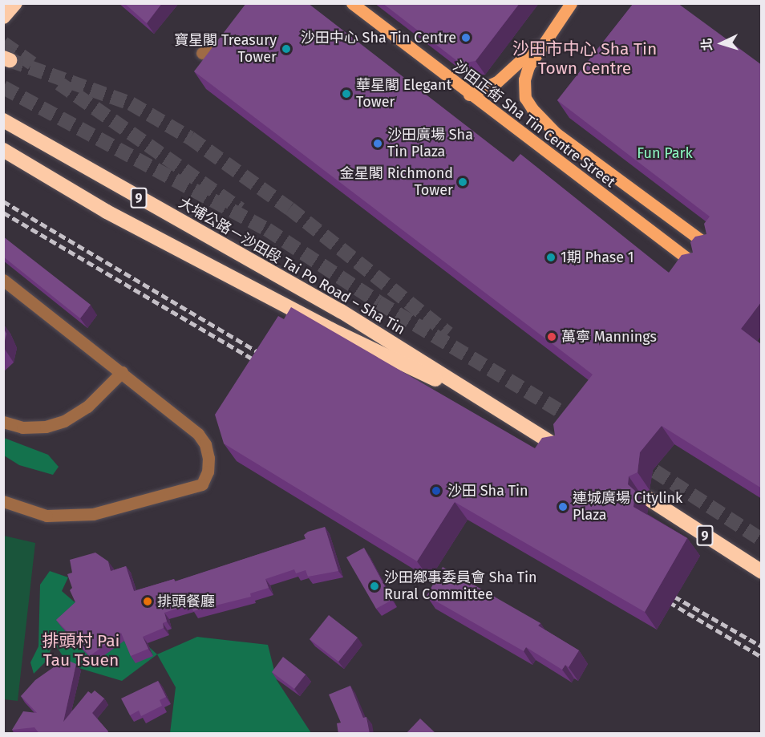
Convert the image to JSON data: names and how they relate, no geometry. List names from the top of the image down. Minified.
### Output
{"streets":{"highway":["9","大埔公路－沙田段 Tai Po Road – Sha Tin"],"main road":["沙田正街 Sha Tin Centre Street"]},"districts":["沙田市中心 Sha Tin Town Centre","排頭村 Pai Tau Tsuen"],"parks":["Fun Park"],"places":["沙田中心 Sha Tin Centre","寶星閣 Treasury Tower","華星閣 Elegant Tower","沙田廣場 Sha Tin Plaza","金星閣 Richmond Tower","1期 Phase 1","萬寧 Mannings","沙田 Sha Tin","連城廣場 Citylink Plaza","沙田鄉事委員會 Sha Tin Rural Committee","排頭餐廳"],"north":"left"}
